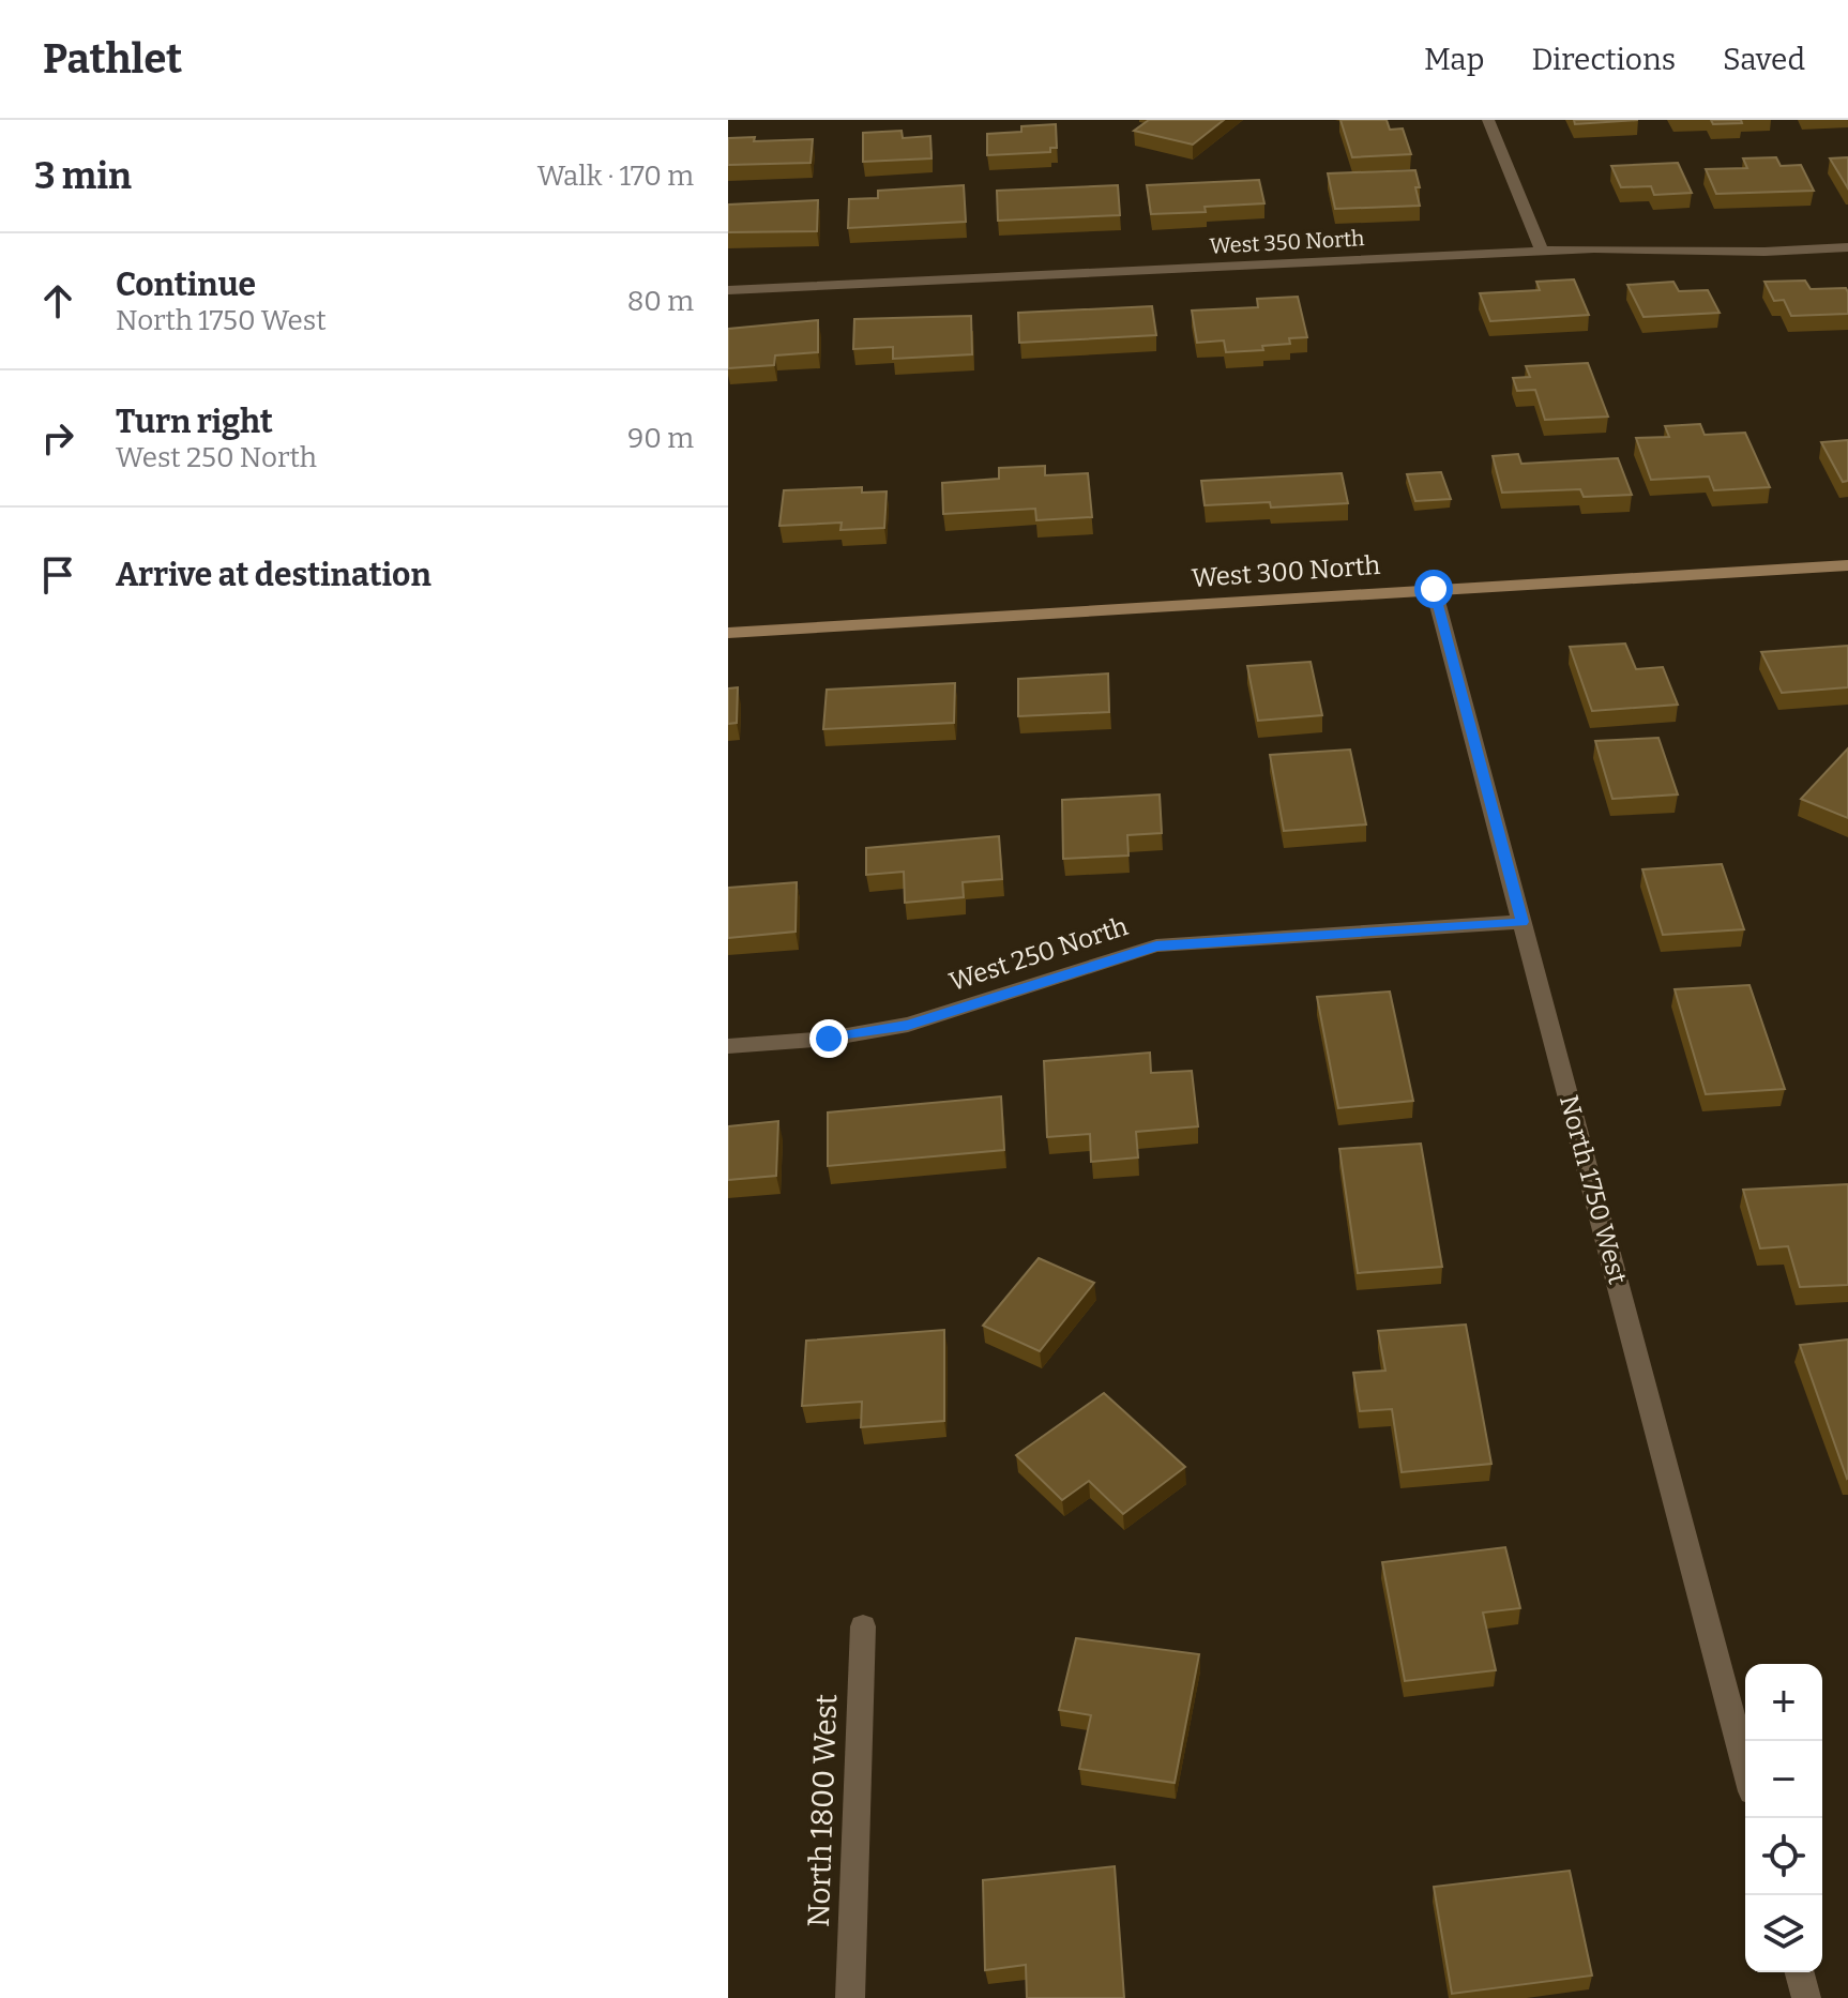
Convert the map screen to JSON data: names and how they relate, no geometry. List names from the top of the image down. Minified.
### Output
{"streets":{"main road":["West 300 North"],"street":["West 350 North","West 250 North","North 1750 West","North 1800 West"]},"crossings":[["West 300 North","North 1750 West"],["West 250 North","North 1750 West"]],"page":{"header":"Pathlet","nav":["Map","Directions","Saved"],"heading":["3 min","Walk · 170 m"],"list":[["Continue","North 1750 West","80 m"],["Turn right","West 250 North","90 m"],"Arrive at destination"],"map_buttons":["+","−"]}}
